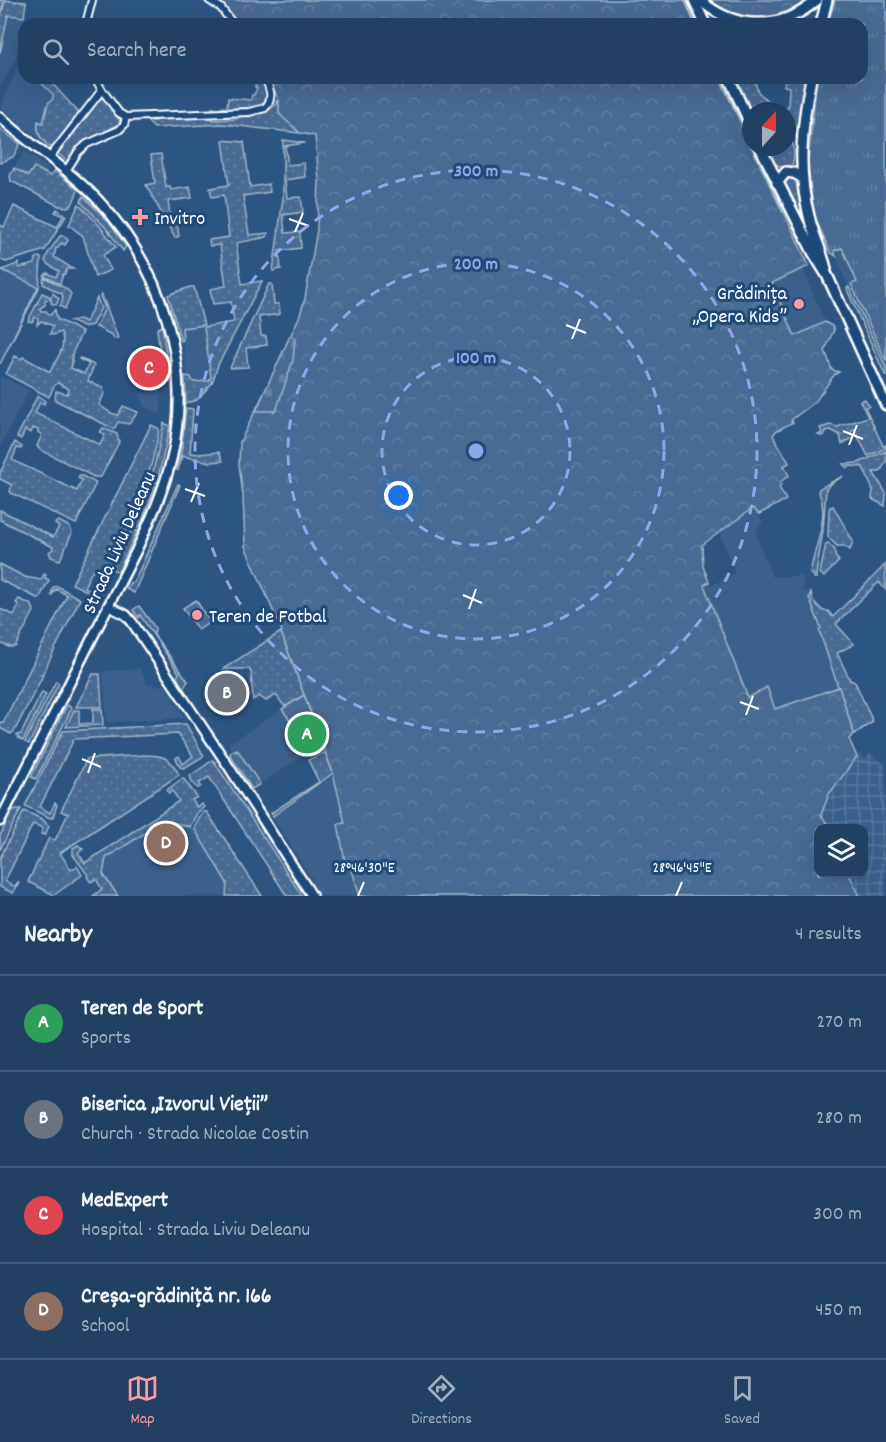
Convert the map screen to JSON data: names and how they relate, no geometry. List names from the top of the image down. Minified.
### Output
{"streets":{"main road":["Strada Liviu Deleanu"]},"places":{"health":["Invitro"],"other":["Grădinița „Opera Kids”","Teren de Fotbal"]},"north":"top","page":{"search":"Search here","pins":["C","B","A","D"],"heading":["Nearby","4 results"],"list":[{"mark":"A","name":"Teren de Sport","note":"Sports","value":"270 m"},{"mark":"B","name":"Biserica „Izvorul Vieții”","note":"Church · Strada Nicolae Costin","value":"280 m"},{"mark":"C","name":"MedExpert","note":"Hospital · Strada Liviu Deleanu","value":"300 m"},{"mark":"D","name":"Creșa-grădiniță nr. 166","note":"School","value":"450 m"}],"nav":["Map","Directions","Saved"]},"coordinates":["28°46'30\"E","28°46'45\"E"],"rings":["300 m","200 m","100 m"]}
